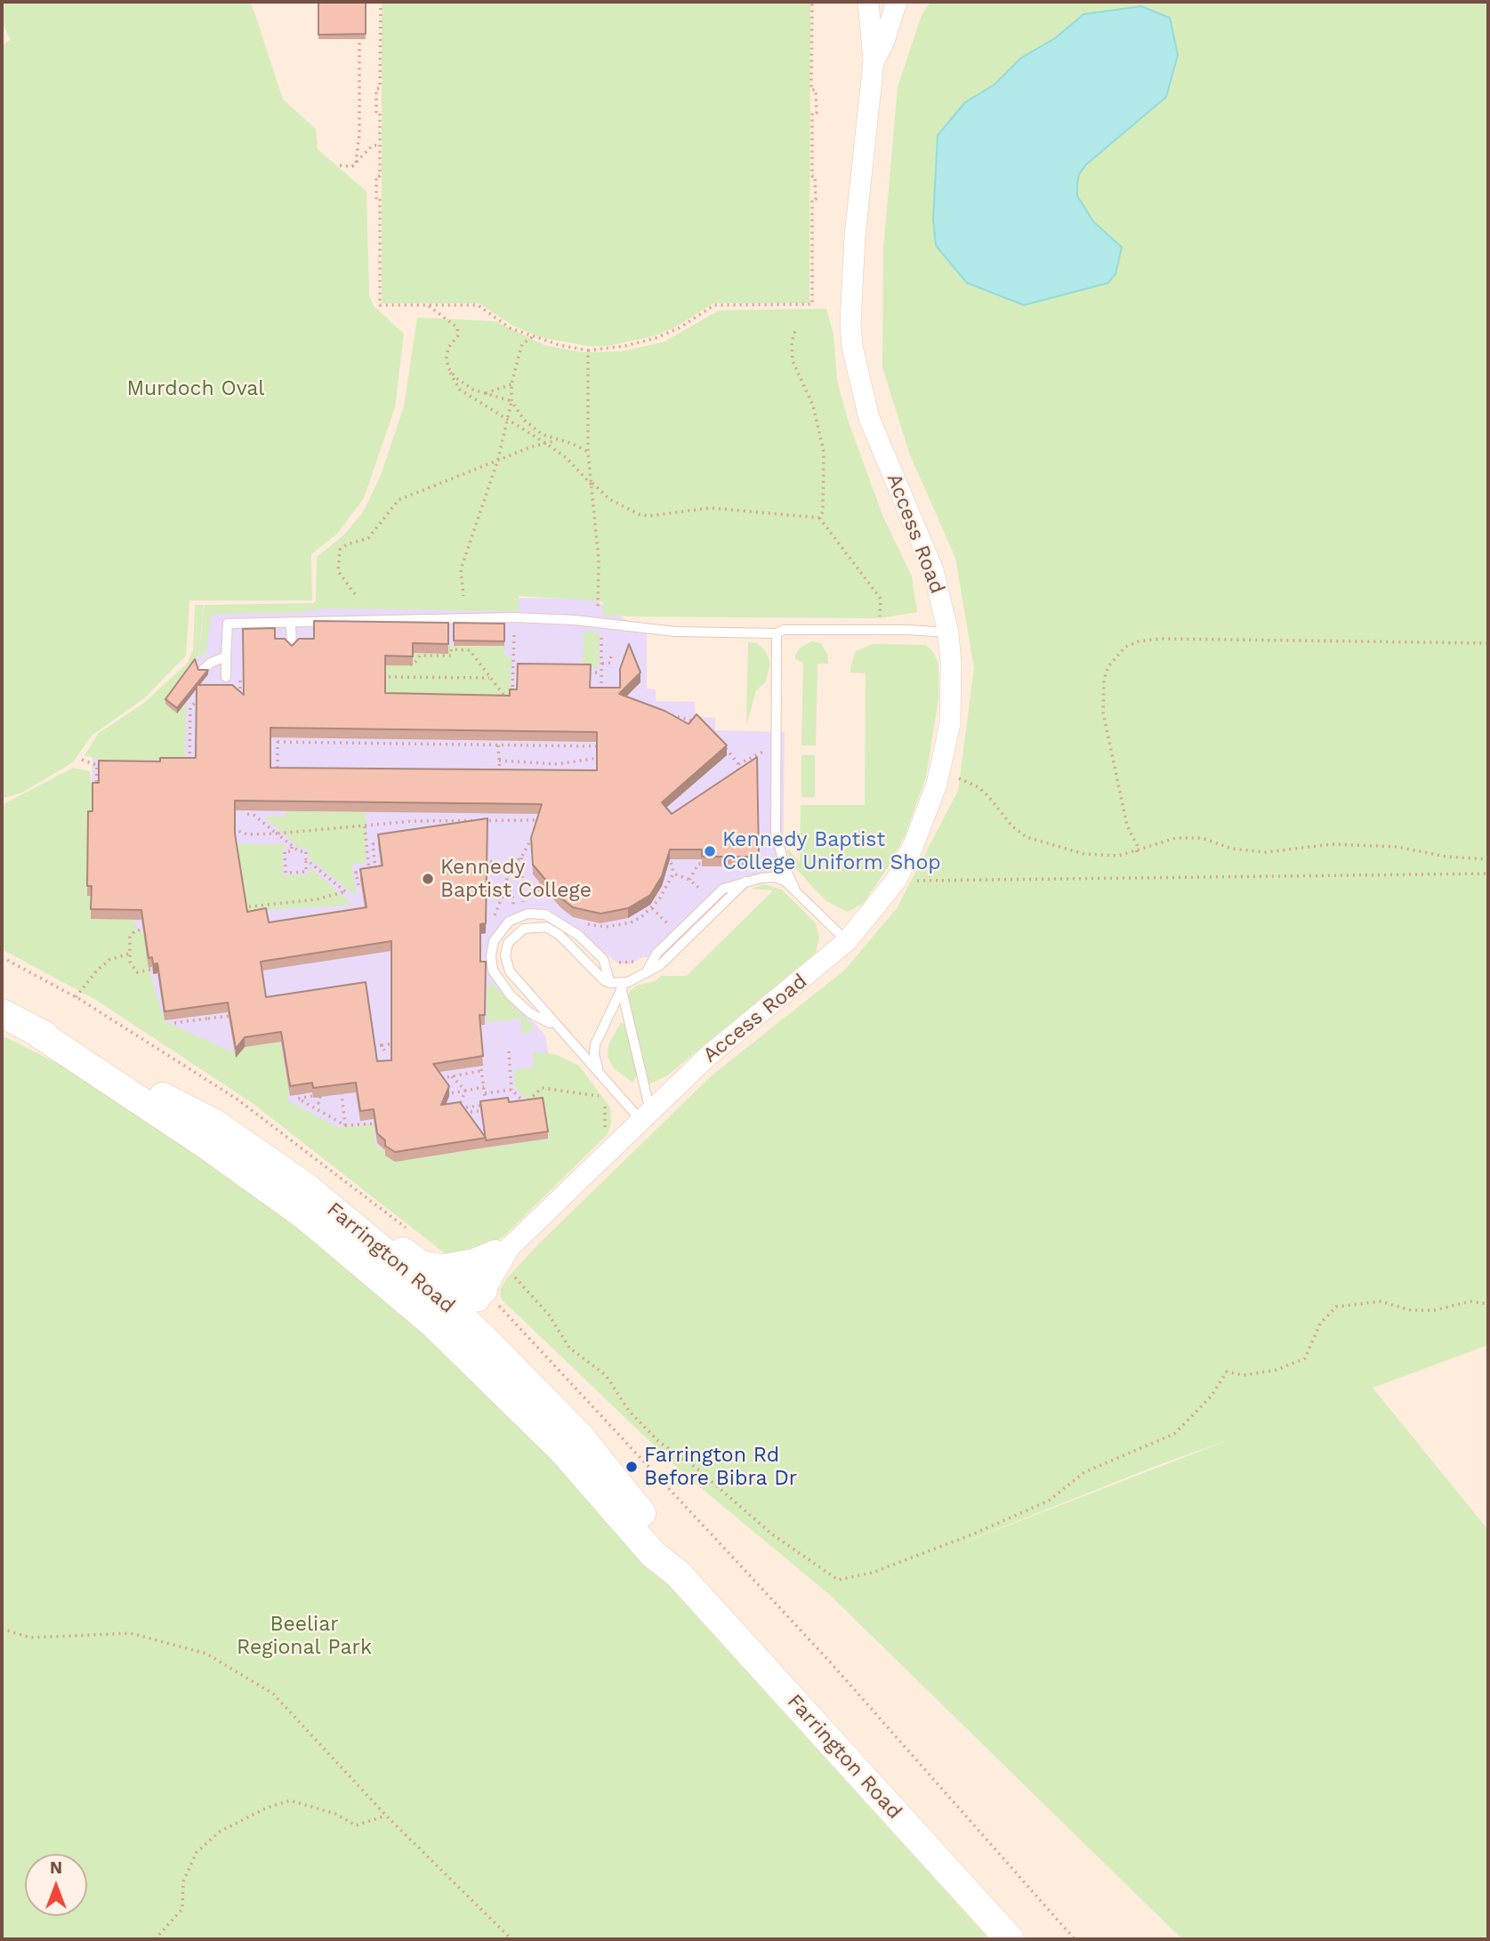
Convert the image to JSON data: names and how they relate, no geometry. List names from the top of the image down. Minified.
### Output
{"streets":{"main road":["Farrington Road"],"street":["Access Road"]},"crossings":[["Access Road","Farrington Road"]],"parks":["Murdoch Oval","Beeliar Regional Park"],"places":["Kennedy Baptist College Uniform Shop","Kennedy Baptist College","Farrington Rd Before Bibra Dr"],"north":"top"}
